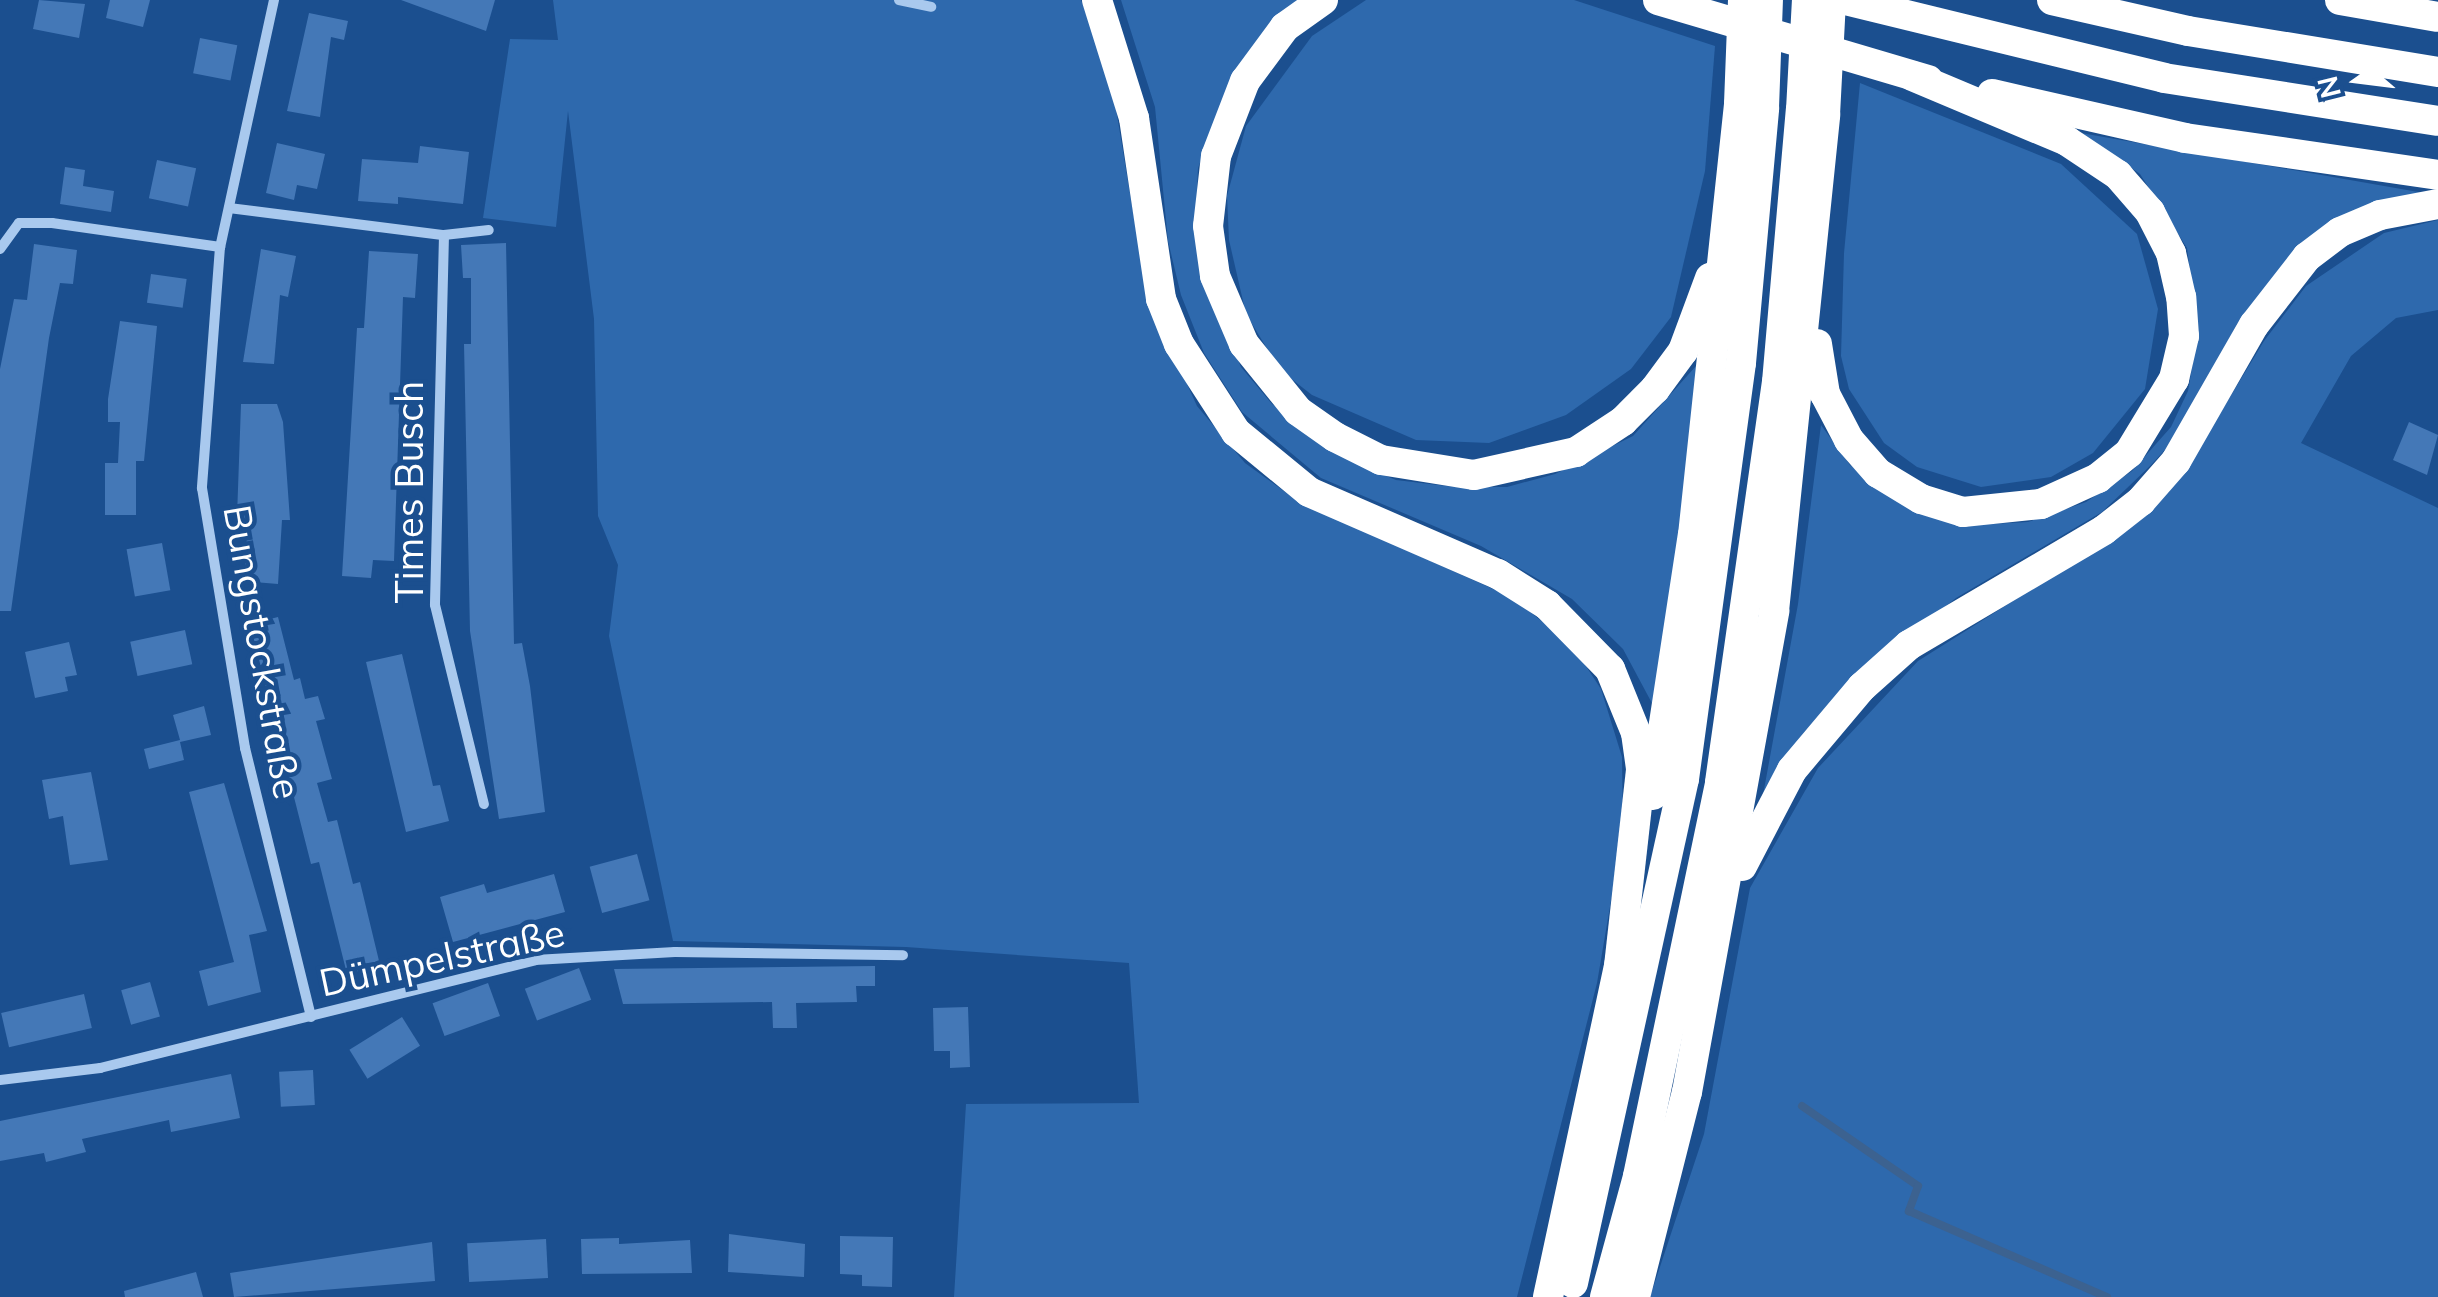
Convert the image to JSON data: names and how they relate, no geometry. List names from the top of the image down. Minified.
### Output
{"streets":{"street":["Times Busch","Bungstockstraße","Dümpelstraße"]},"crossings":[["Bungstockstraße","Dümpelstraße"]],"north":"left"}
